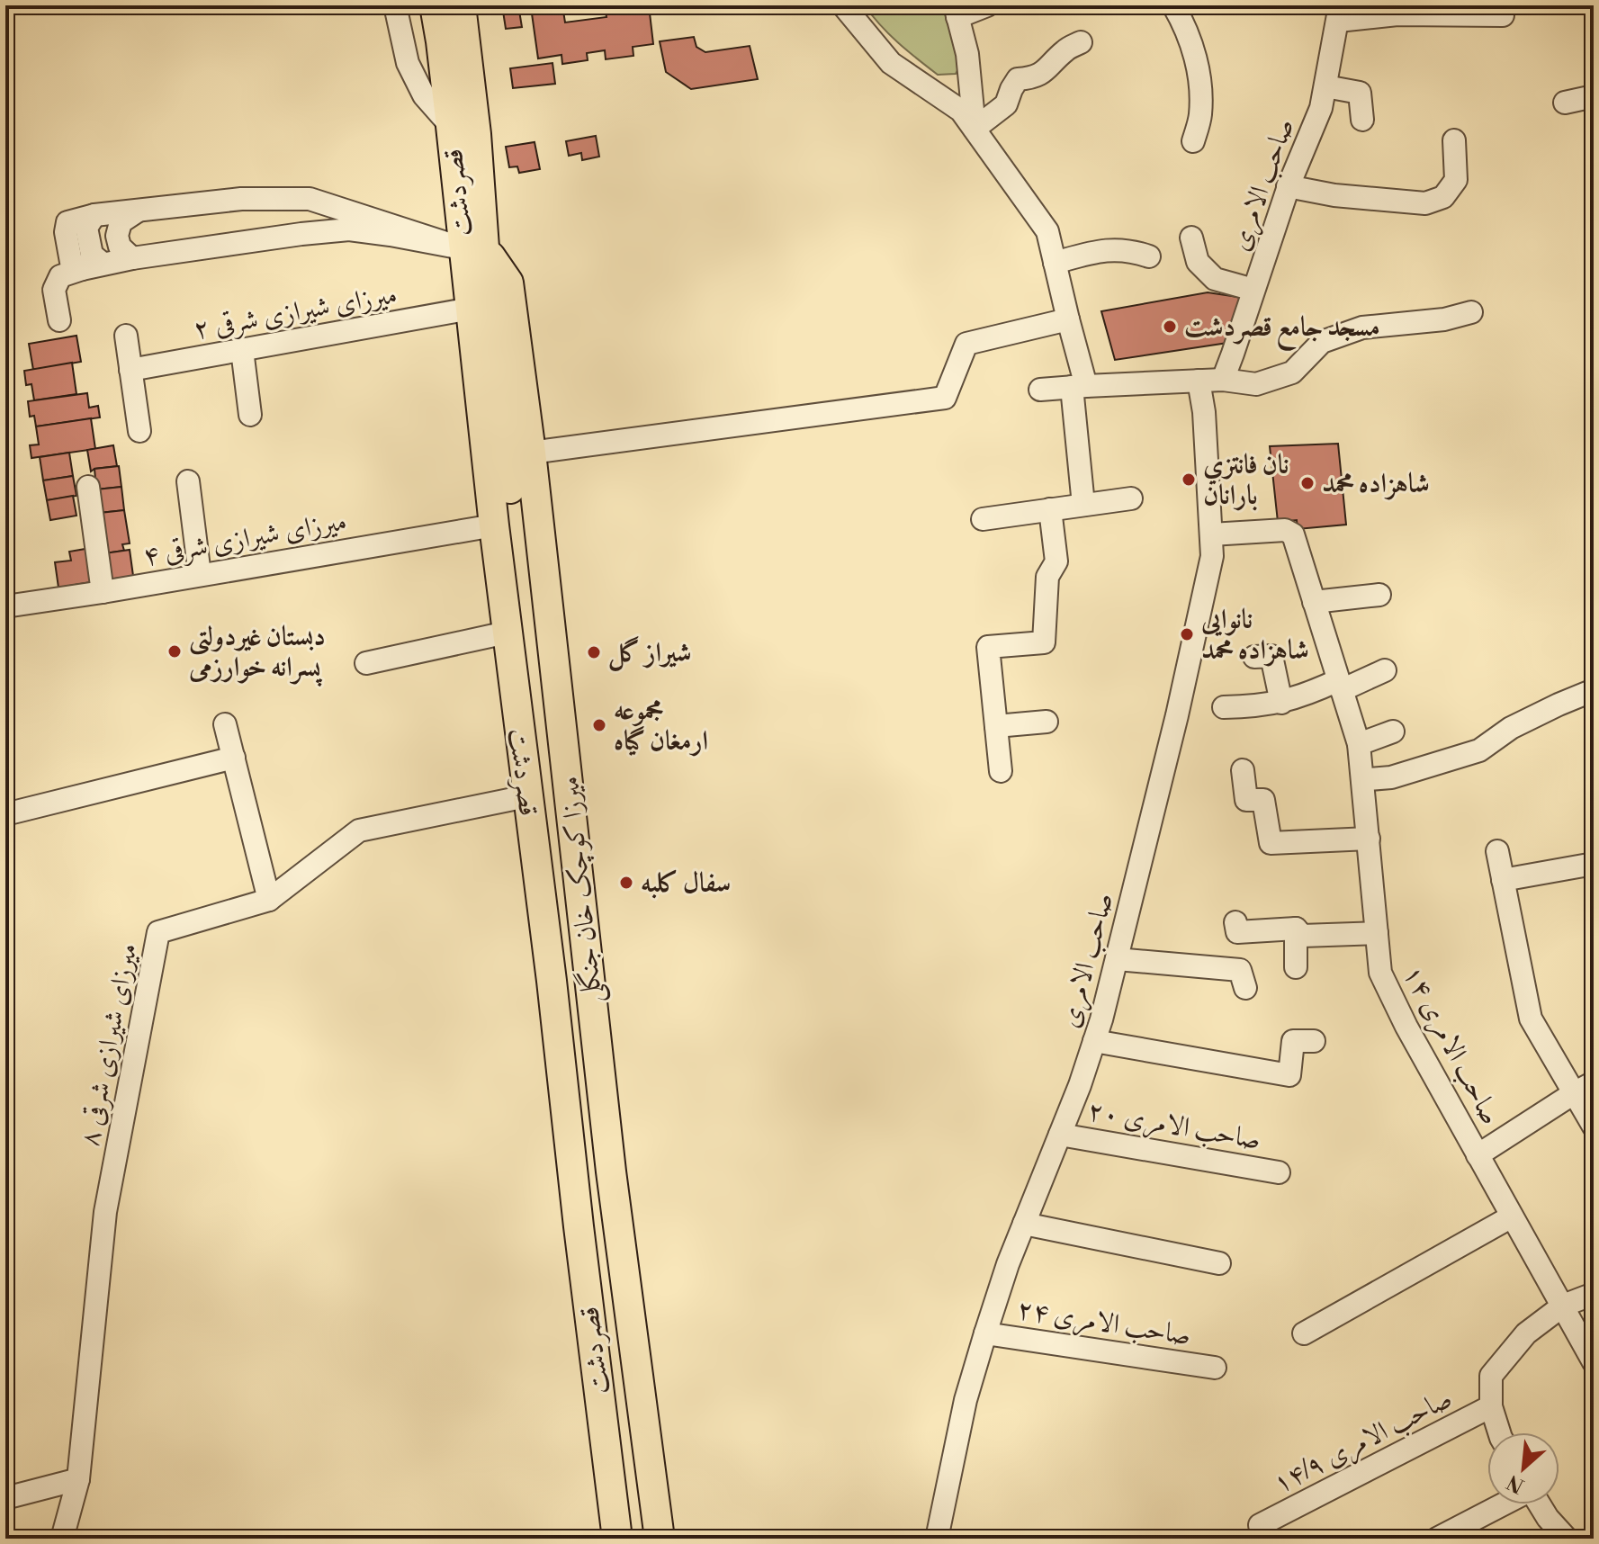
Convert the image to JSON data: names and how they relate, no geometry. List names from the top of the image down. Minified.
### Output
{"streets":{"main road":["قصردشت","میرزا کوچک خان جنگلی"],"street":["صاحب الامری","۲ میرزای شیرازی شرقی","۴ میرزای شیرازی شرقی","۸ میرزای شیرازی شرقی","۱۴ صاحب الامری","۲۰ صاحب الامری","۲۴ صاحب الامری","۱۴/۹ صاحب الامری"]},"crossings":[["صاحب الامری","۱۴ صاحب الامری"],["صاحب الامری","۲۰ صاحب الامری"],["صاحب الامری","۲۴ صاحب الامری"],["قصردشت","۲ میرزای شیرازی شرقی"],["قصردشت","۴ میرزای شیرازی شرقی"],["قصردشت","میرزا کوچک خان جنگلی"],["قصردشت","۸ میرزای شیرازی شرقی"]],"places":["مسجد جامع قصردشت","نان فانتزي بارانان","شاهزاده محمد","نانوایی شاهزاده محمد","دبستان غیردولتی پسرانه خوارزمی","شیراز گل","مجموعه ارمغان گیاه","سفال کلبه"],"north":"bottom left"}
